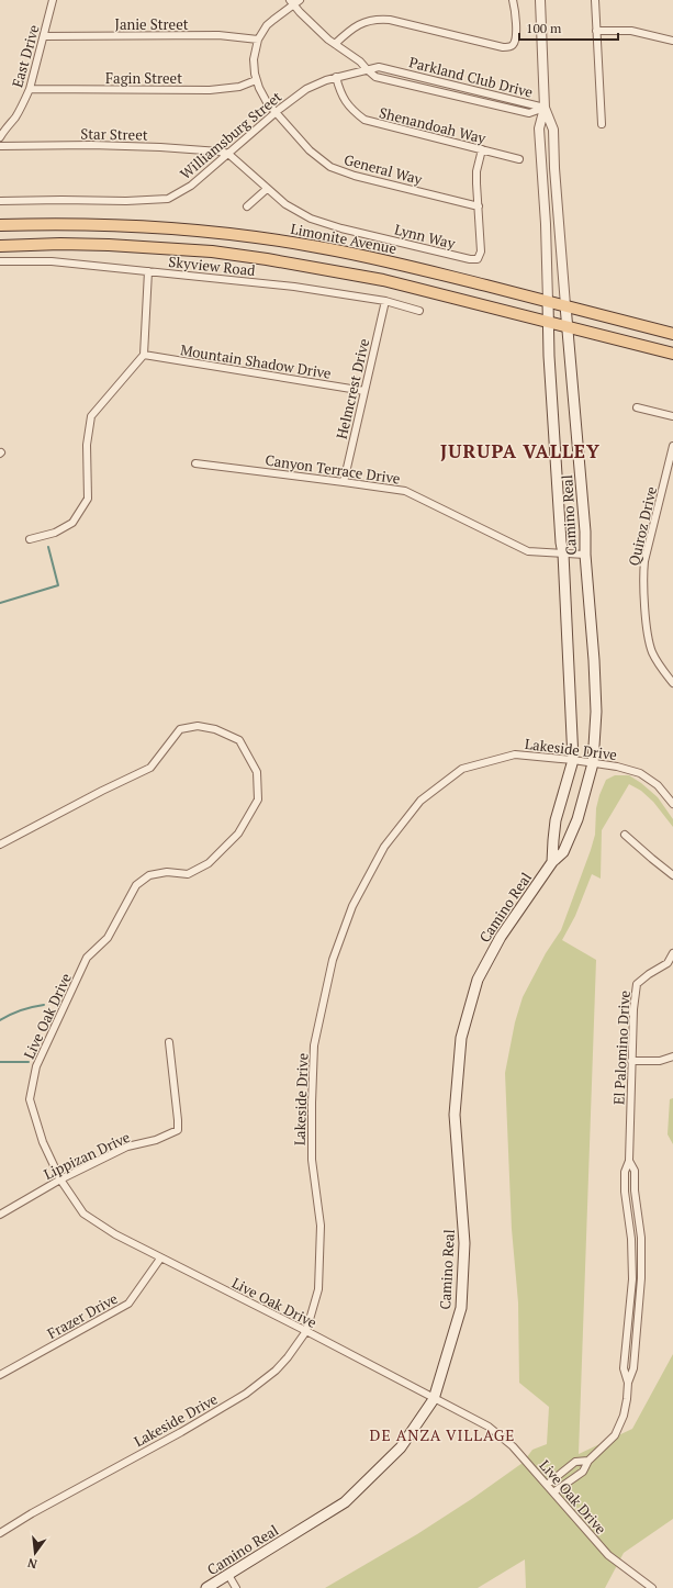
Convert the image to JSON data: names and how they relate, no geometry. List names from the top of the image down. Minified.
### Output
{"streets":{"main road":["Limonite Avenue","Camino Real"],"street":["Janie Street","East Drive","Parkland Club Drive","Fagin Street","Shenandoah Way","Star Street","Williamsburg Street","General Way","Lynn Way","Skyview Road","Mountain Shadow Drive","Helmcrest Drive","Canyon Terrace Drive","Quiroz Drive","Lakeside Drive","Live Oak Drive","El Palomino Drive","Lippizan Drive","Frazer Drive"]},"crossings":[["Janie Street","East Drive"],["East Drive","Fagin Street"],["Parkland Club Drive","Williamsburg Street"],["Parkland Club Drive","Camino Real"],["Fagin Street","General Way"],["Shenandoah Way","Williamsburg Street"],["Shenandoah Way","Lynn Way"],["Star Street","Williamsburg Street"],["Star Street","Lynn Way"],["Williamsburg Street","General Way"],["Williamsburg Street","Lynn Way"],["General Way","Lynn Way"],["Limonite Avenue","Camino Real"],["Skyview Road","Helmcrest Drive"],["Mountain Shadow Drive","Helmcrest Drive"],["Helmcrest Drive","Canyon Terrace Drive"],["Canyon Terrace Drive","Camino Real"],["Camino Real","Lakeside Drive"],["Camino Real","Live Oak Drive"],["Lakeside Drive","Live Oak Drive"],["Live Oak Drive","El Palomino Drive"],["Live Oak Drive","Lippizan Drive"],["Live Oak Drive","Frazer Drive"]],"districts":["JURUPA VALLEY","DE ANZA VILLAGE"],"scale_bar":"100 m","north":"bottom"}
